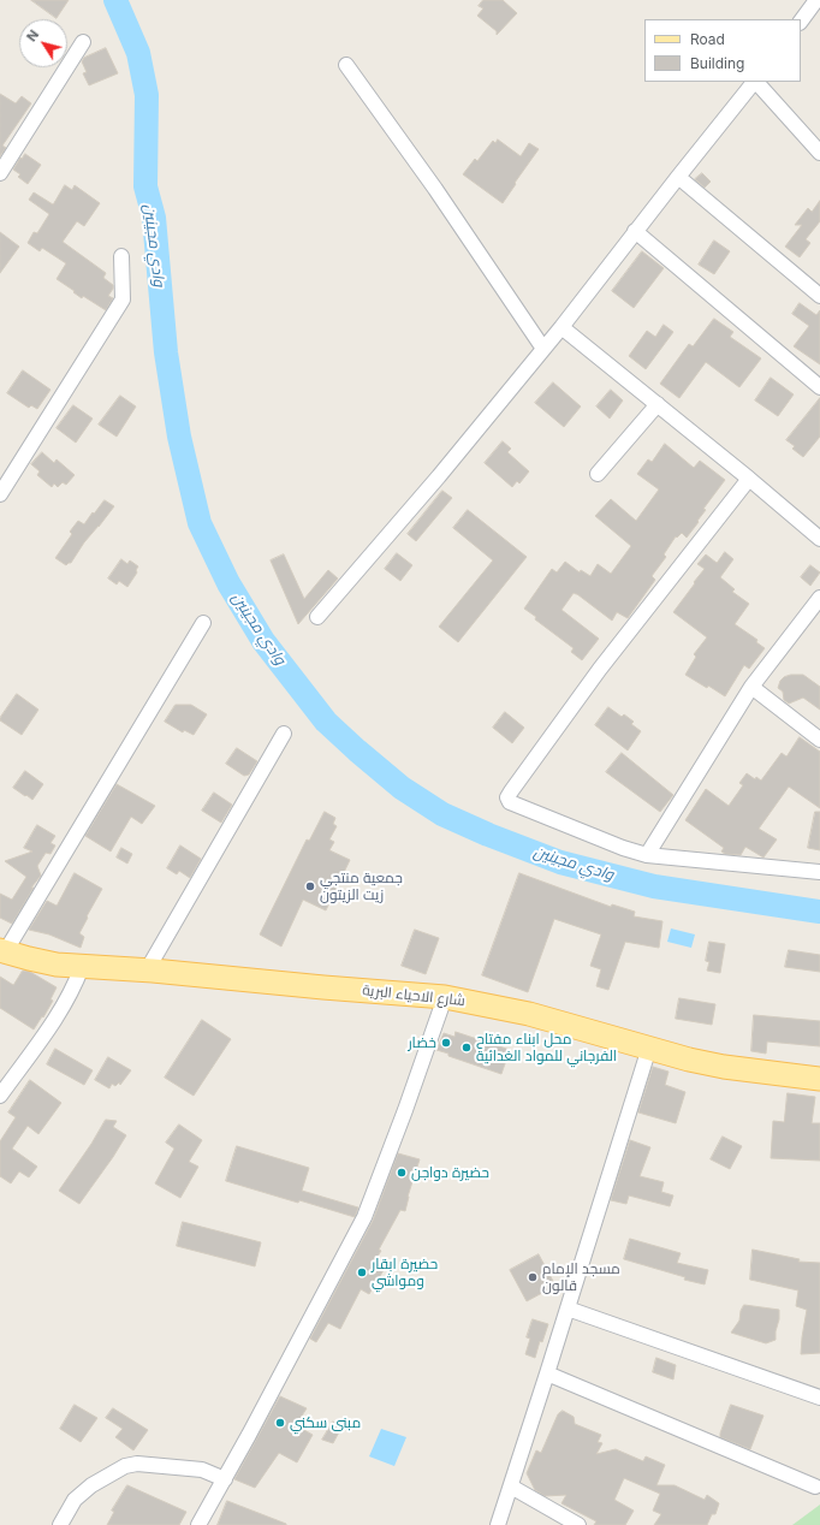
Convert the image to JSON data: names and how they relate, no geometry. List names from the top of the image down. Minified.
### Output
{"streets":{"main road":["شارع الاحياء البرية"]},"water":["وادي مجينين"],"places":["جمعية منتجي زيت الزيتون","خضار","محل ابناء مفتاح الفرجاني للمواد الغدائية","حضيرة دواجن","حضيرة ابقار ومواشي","مسجد الإمام قالون","مبنى سكني"],"legend":["Road","Building"],"north":"top left"}
